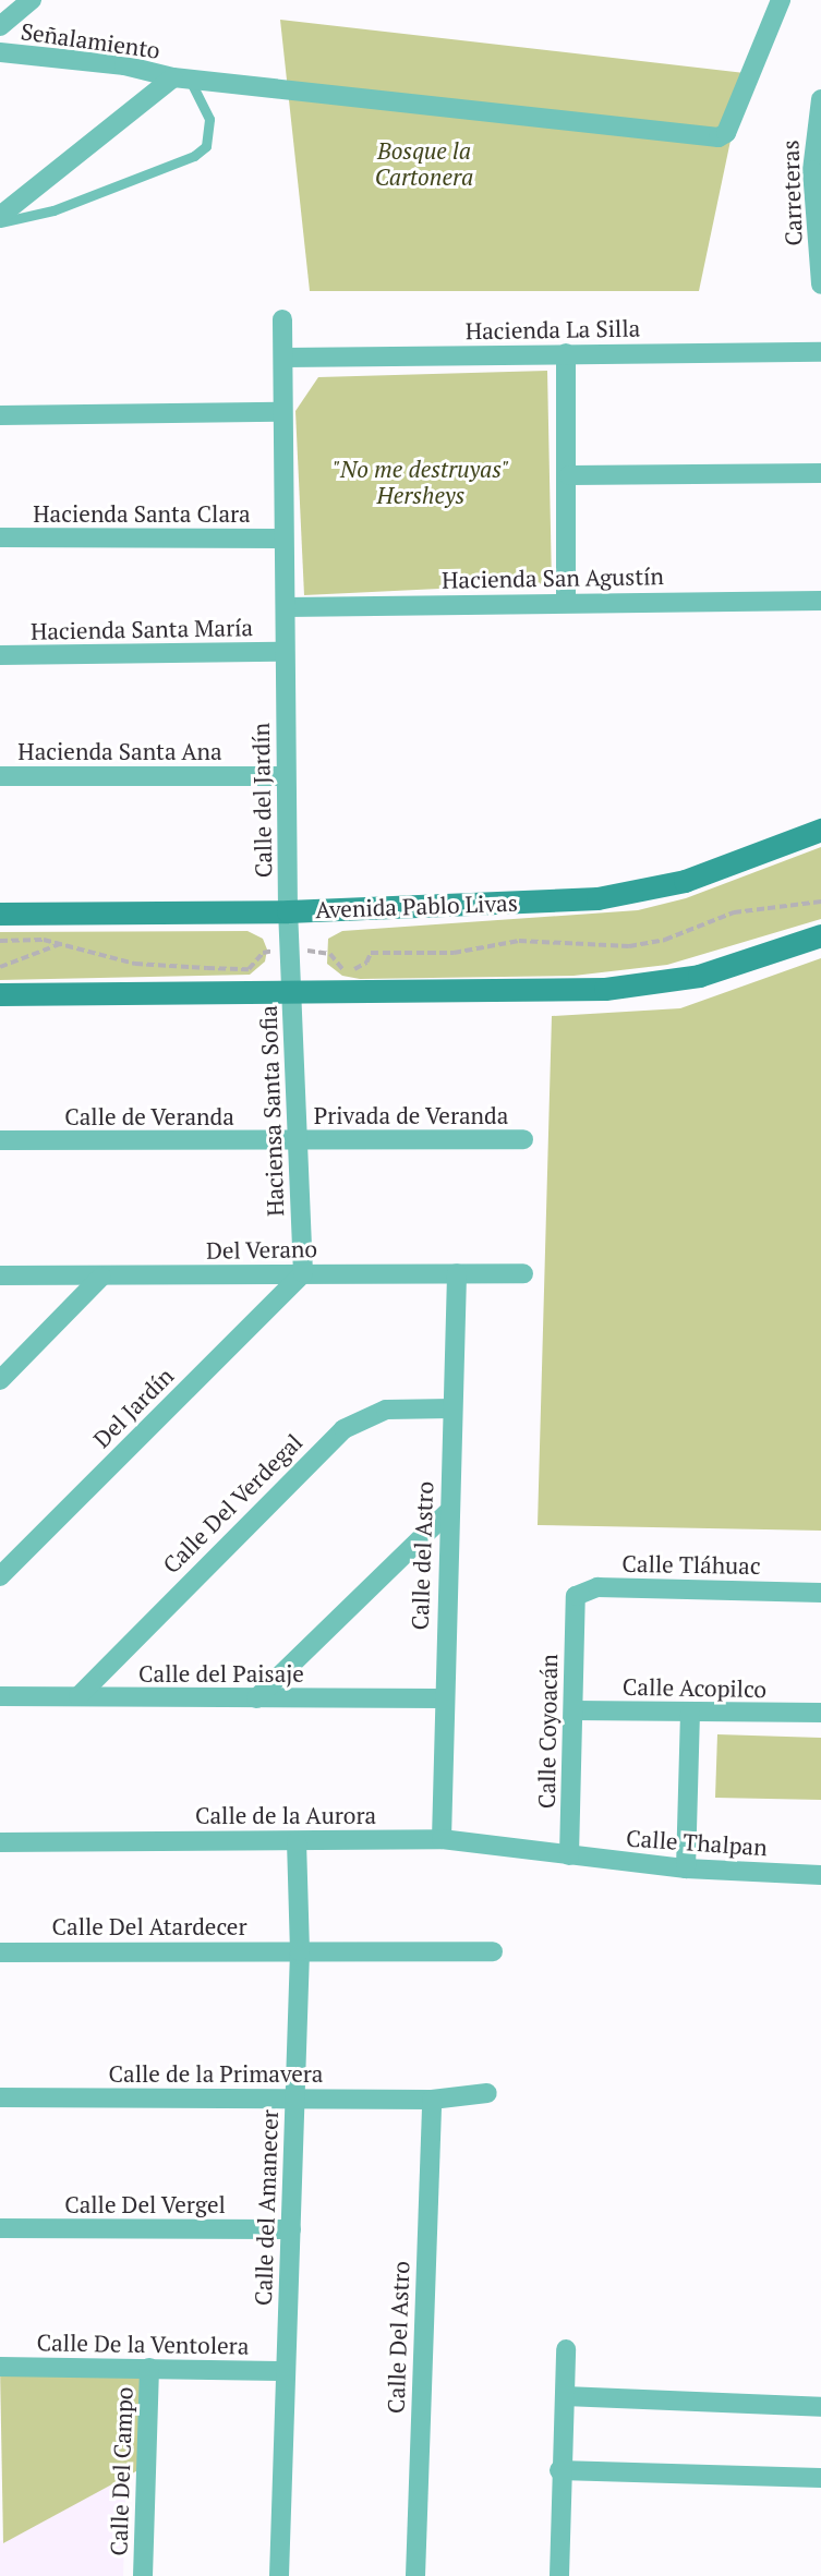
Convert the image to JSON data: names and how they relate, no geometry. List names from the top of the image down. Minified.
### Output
{"streets":{"main road":["Avenida Pablo Livas"],"street":["Señalamiento","Carreteras","Hacienda La Silla","Hacienda Santa Clara","Hacienda San Agustín","Hacienda Santa María","Hacienda Santa Ana","Calle del Jardín","Haciensa Santa Sofia","Privada de Veranda","Calle de Veranda","Del Verano","Del Jardín","Calle Del Verdegal","Calle del Astro","Calle Tláhuac","Calle del Paisaje","Calle Acopilco","Calle Coyoacán","Calle de la Aurora","Calle Thalpan","Calle Del Atardecer","Calle de la Primavera","Calle Del Vergel","Calle del Amanecer","Calle Del Astro","Calle De la Ventolera","Calle Del Campo"]},"crossings":[["Hacienda La Silla","Calle del Jardín"],["Hacienda Santa Clara","Calle del Jardín"],["Hacienda San Agustín","Calle del Jardín"],["Hacienda Santa María","Calle del Jardín"],["Hacienda Santa Ana","Calle del Jardín"],["Calle del Jardín","Avenida Pablo Livas"],["Calle del Jardín","Haciensa Santa Sofia"],["Haciensa Santa Sofia","Privada de Veranda"],["Haciensa Santa Sofia","Calle de Veranda"],["Haciensa Santa Sofia","Del Verano"],["Haciensa Santa Sofia","Del Jardín"],["Privada de Veranda","Calle de Veranda"],["Del Verano","Del Jardín"],["Del Verano","Calle del Astro"],["Calle Del Verdegal","Calle del Astro"],["Calle Del Verdegal","Calle del Paisaje"],["Calle del Astro","Calle del Paisaje"],["Calle del Astro","Calle de la Aurora"],["Calle Tláhuac","Calle Coyoacán"],["Calle Acopilco","Calle Coyoacán"],["Calle Coyoacán","Calle de la Aurora"],["Calle Coyoacán","Calle Thalpan"],["Calle de la Aurora","Calle Thalpan"],["Calle de la Aurora","Calle del Amanecer"],["Calle Del Atardecer","Calle del Amanecer"],["Calle de la Primavera","Calle del Amanecer"],["Calle de la Primavera","Calle Del Astro"],["Calle Del Vergel","Calle del Amanecer"],["Calle del Amanecer","Calle De la Ventolera"],["Calle De la Ventolera","Calle Del Campo"]],"parks":["Bosque la Cartonera","\"No me destruyas\" Hersheys"]}
